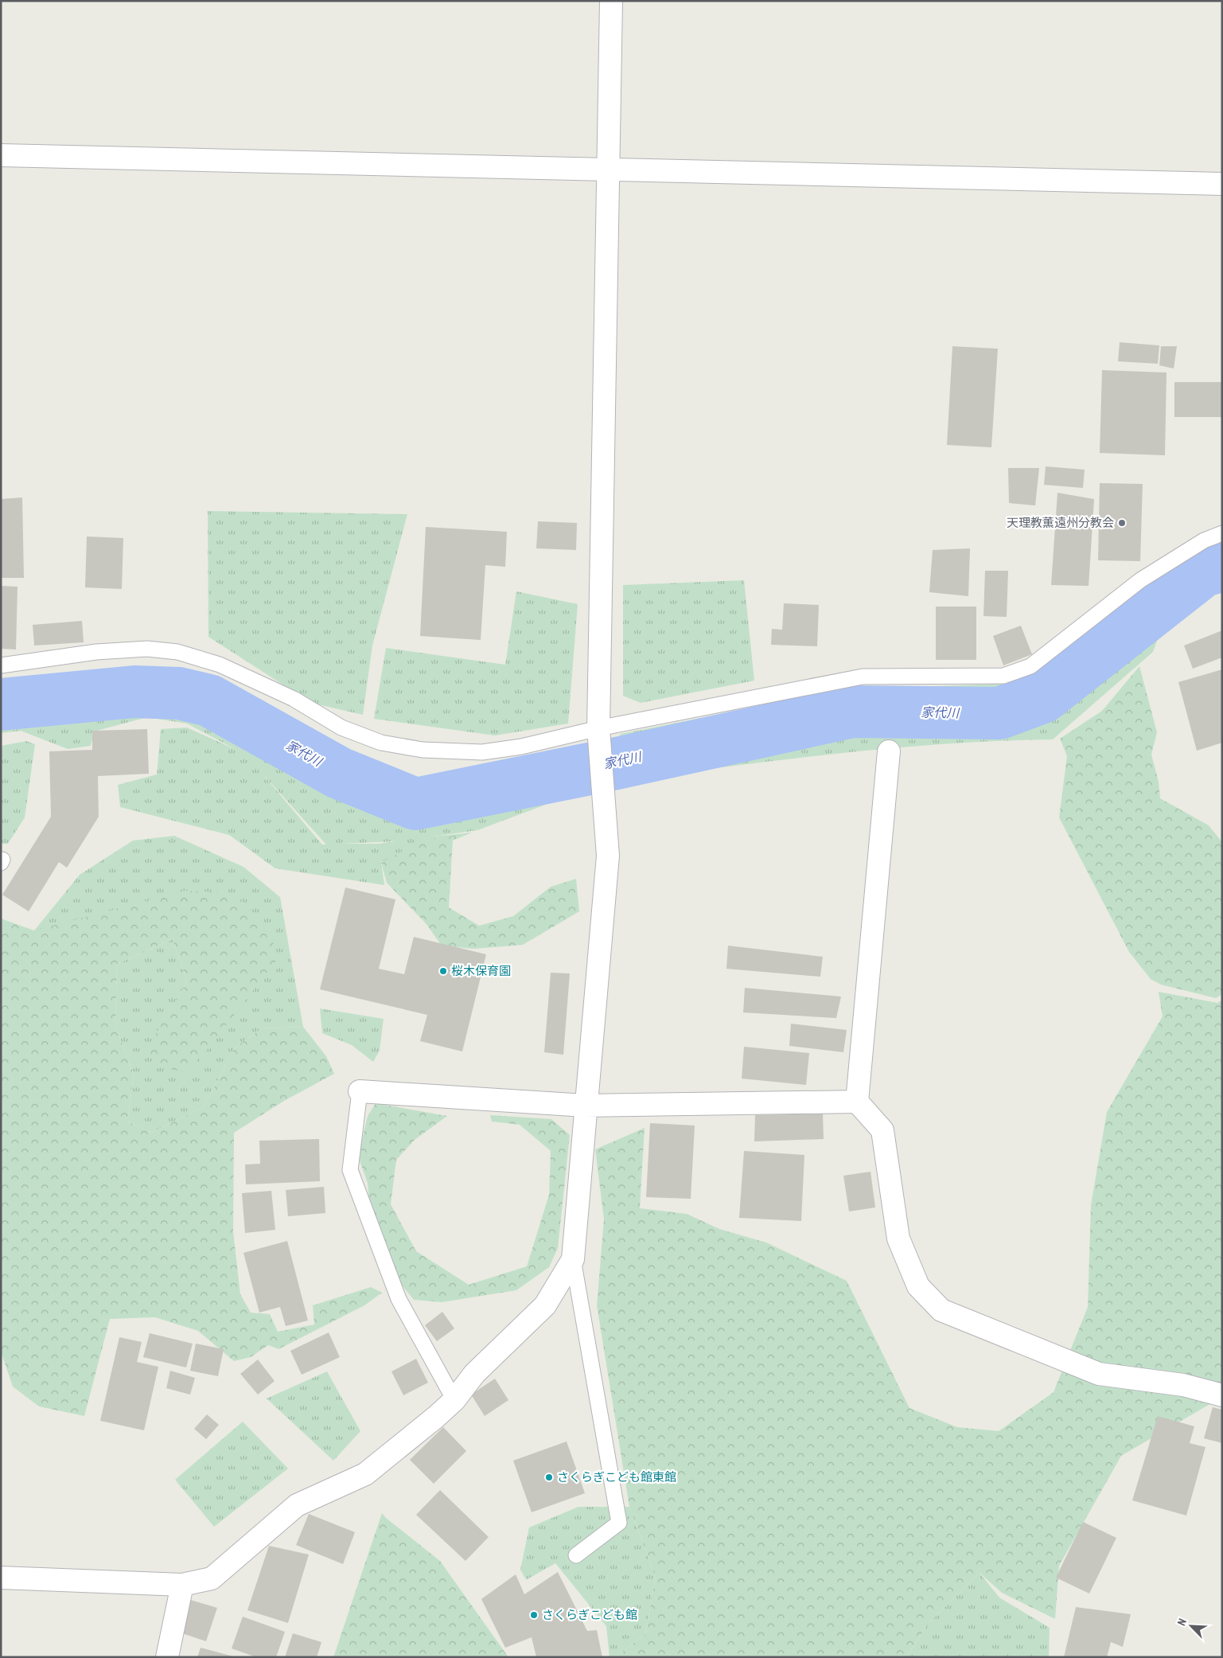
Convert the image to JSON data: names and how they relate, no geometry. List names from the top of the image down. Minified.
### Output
{"water":["家代川"],"places":["天理教薫遠州分教会","桜木保育園","さくらぎこども館東館","さくらぎこども館"],"north":"top left"}
